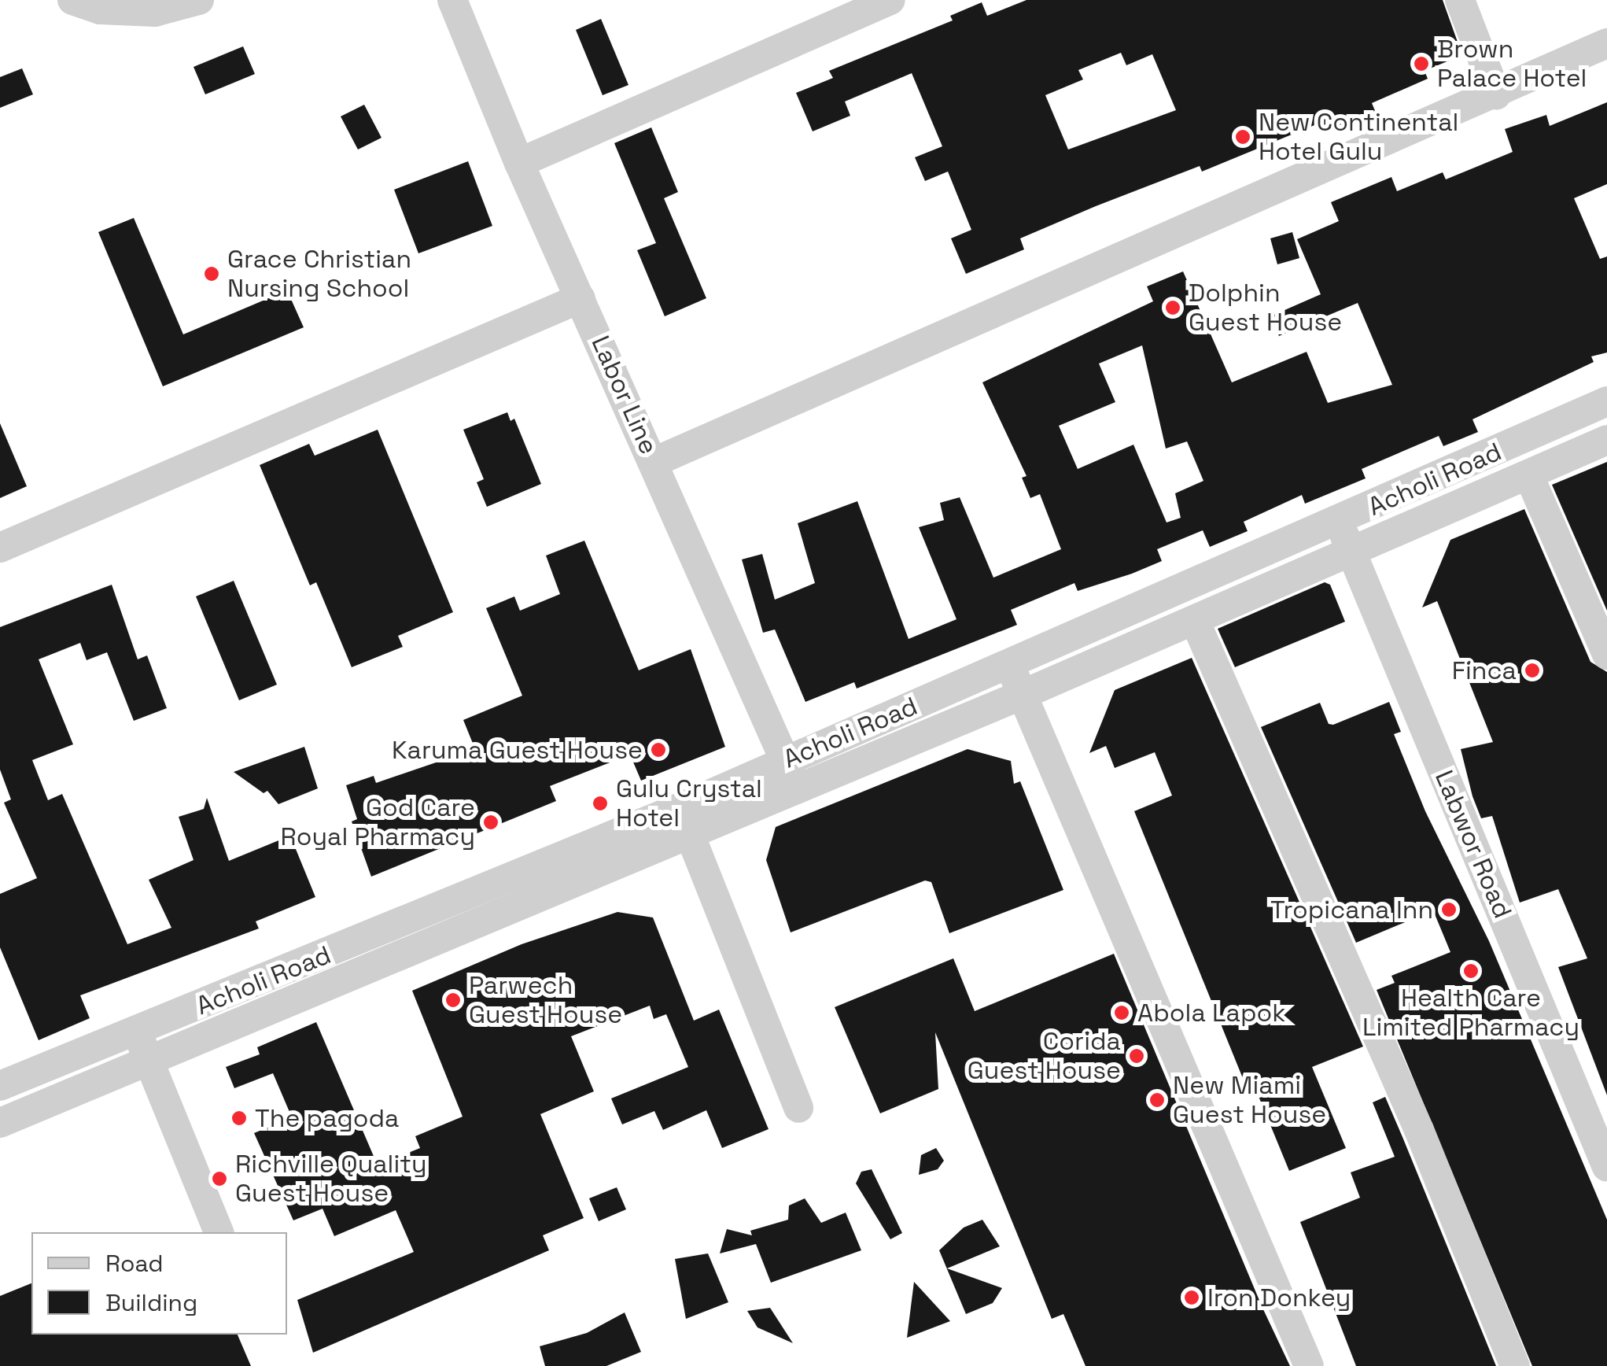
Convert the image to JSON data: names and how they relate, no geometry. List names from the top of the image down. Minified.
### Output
{"streets":{"street":["Labor Line","Acholi Road","Labwor Road"]},"crossings":[["Labor Line","Acholi Road"],["Acholi Road","Labwor Road"]],"places":["Brown Palace Hotel","New Continental Hotel Gulu","Grace Christian Nursing School","Dolphin Guest House","Finca","Karuma Guest House","Gulu Crystal Hotel","God Care Royal Pharmacy","Tropicana Inn","Health Care Limited Pharmacy","Parwech Guest House","Abola Lapok","Corida Guest House","New Miami Guest House","The pagoda","Richville Quality Guest House","Iron Donkey"],"legend":["Road","Building"]}
